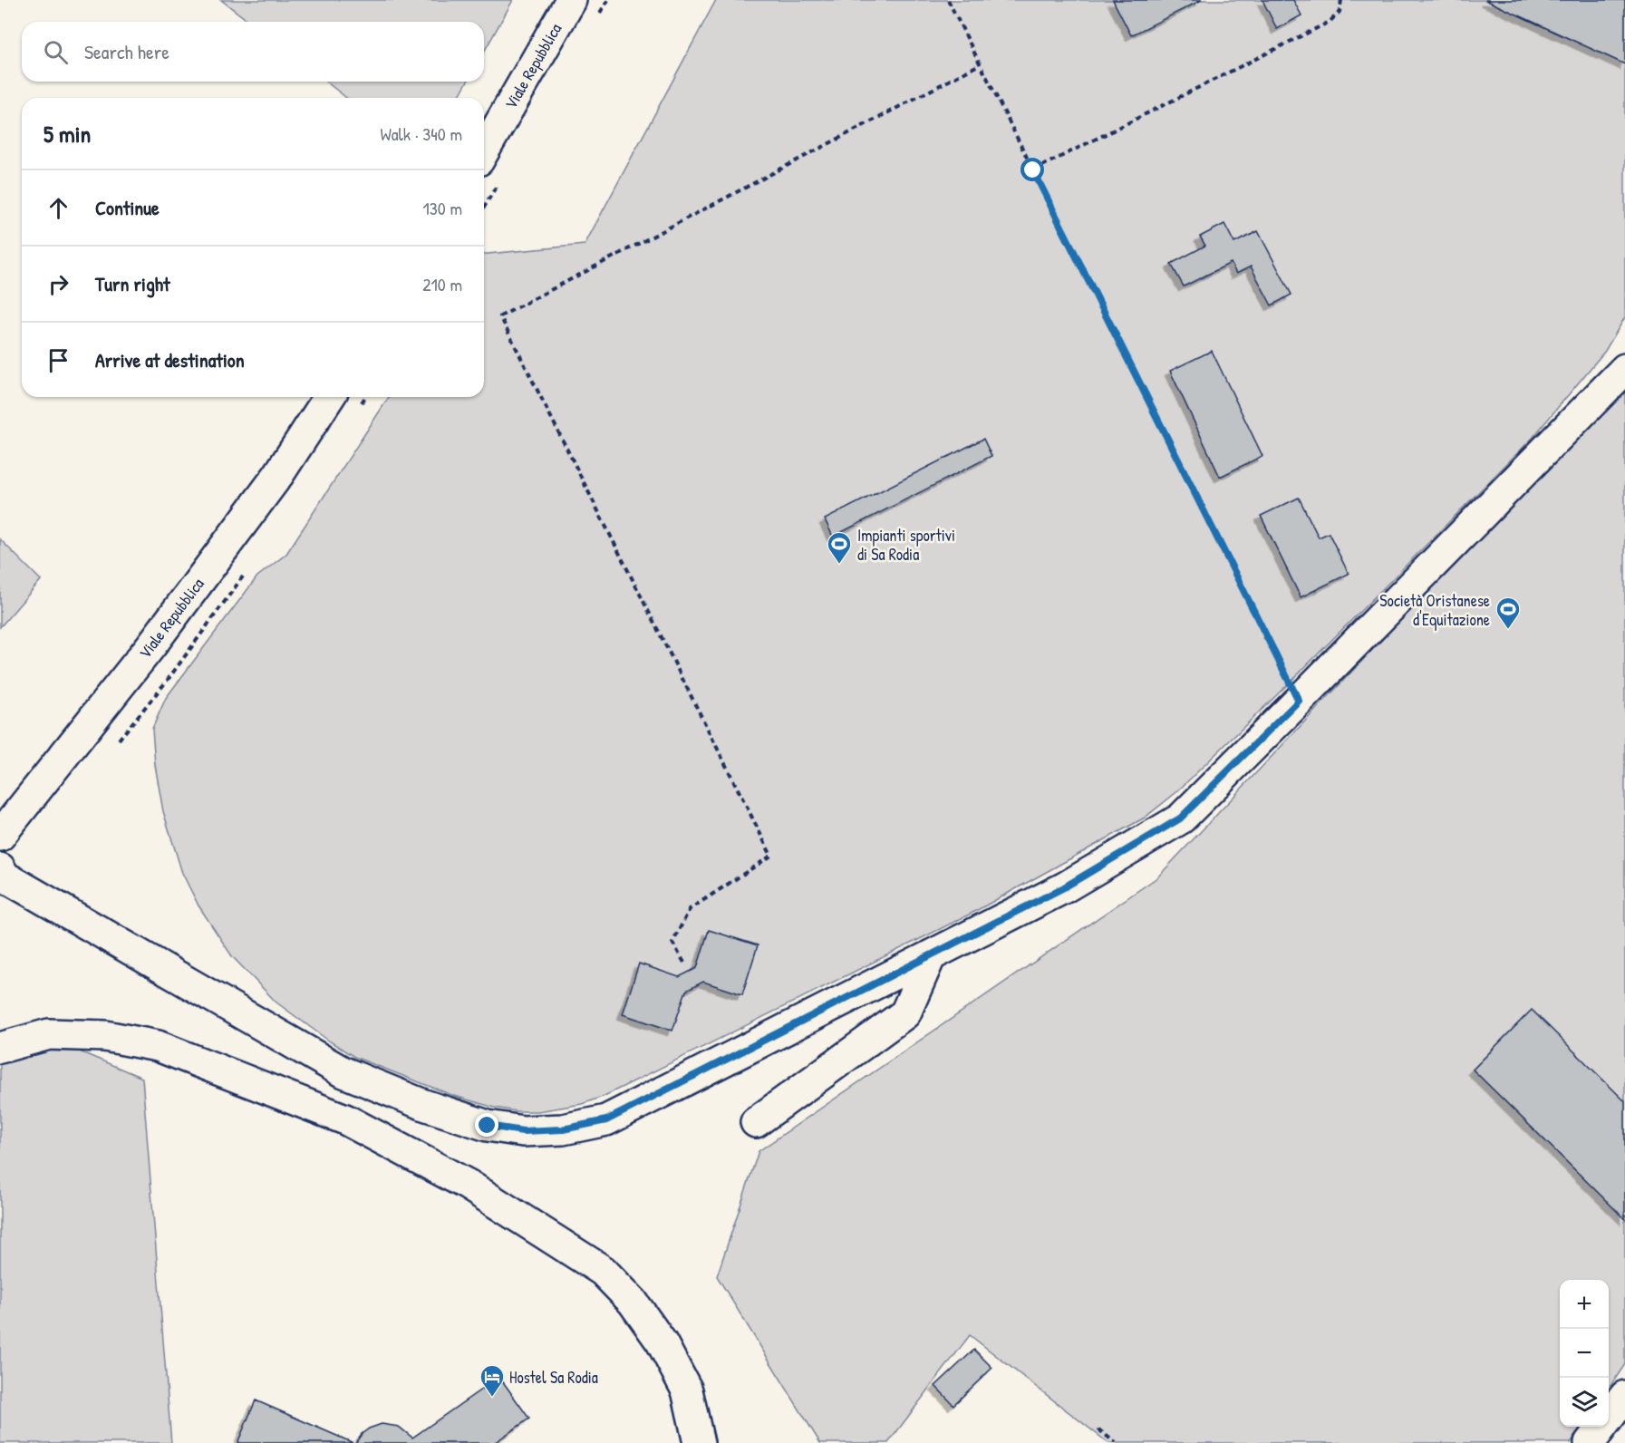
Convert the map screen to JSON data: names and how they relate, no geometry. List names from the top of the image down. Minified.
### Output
{"streets":{"street":["Viale Repubblica"]},"places":{"sports":["Impianti sportivi di Sa Rodia","Società Oristanese d'Equitazione"],"hotel":["Hostel Sa Rodia"]},"page":{"search":"Search here","heading":["5 min","Walk · 340 m"],"list":[["Continue","130 m"],["Turn right","210 m"],"Arrive at destination"],"map_buttons":["+","−"]}}
